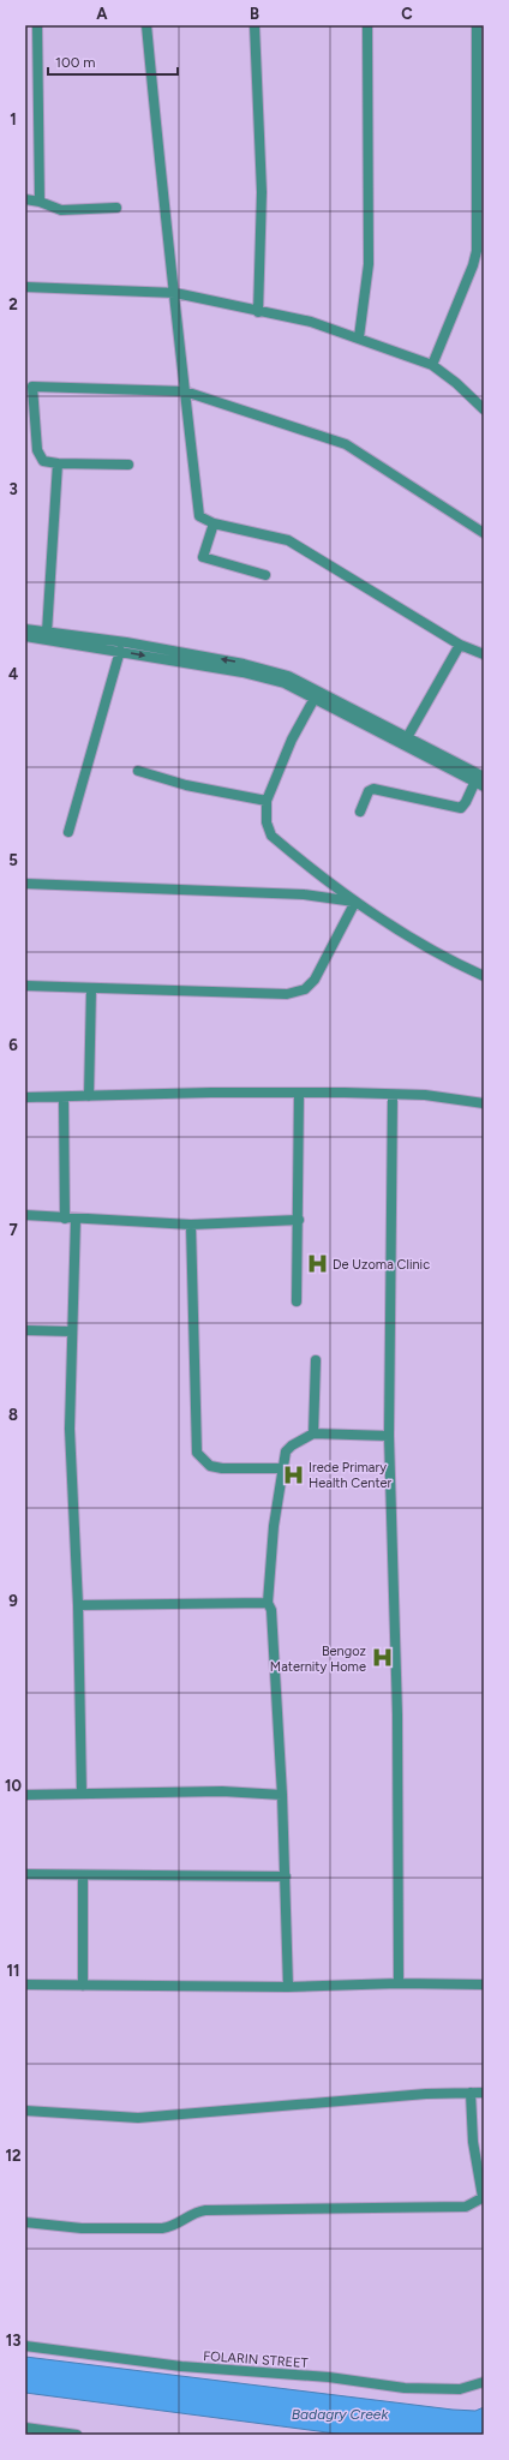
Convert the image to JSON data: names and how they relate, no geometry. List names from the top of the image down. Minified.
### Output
{"streets":{"street":["FOLARIN STREET"]},"water":["Badagry Creek"],"places":{"hospital":["De Uzoma Clinic","Irede Primary Health Center","Bengoz Maternity Home"]},"scale_bar":"100 m","grid":{"columns":["A","B","C"],"rows":["1","2","3","4","5","6","7","8","9","10","11","12","13"]}}
